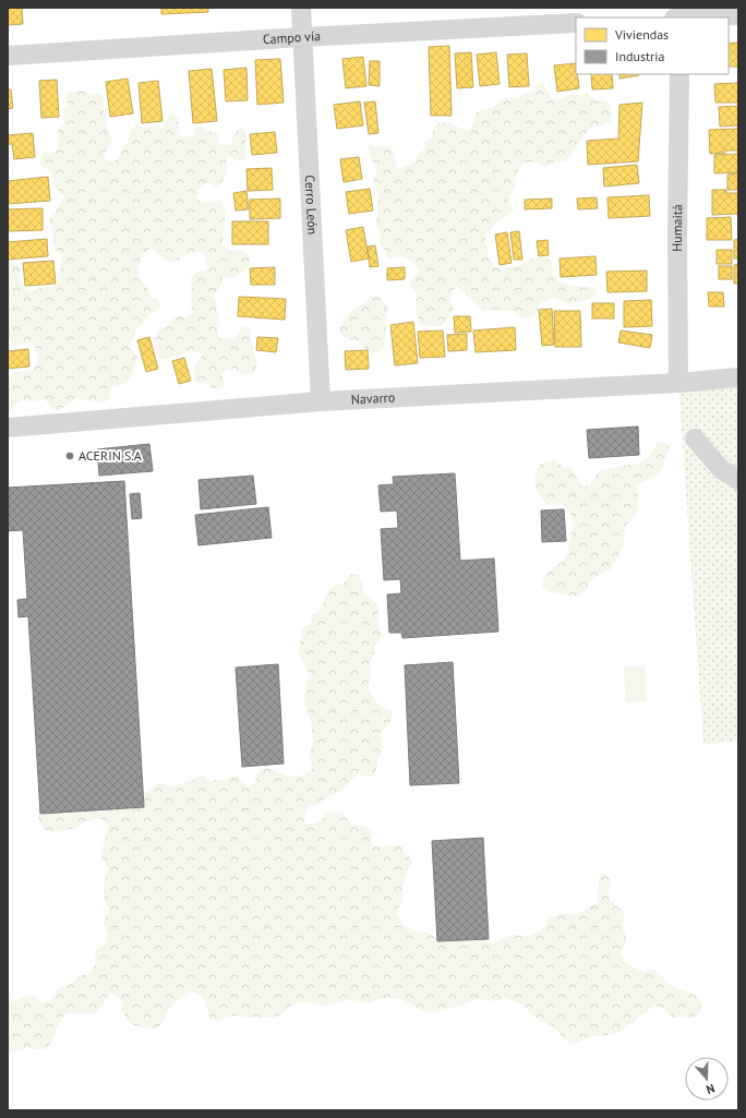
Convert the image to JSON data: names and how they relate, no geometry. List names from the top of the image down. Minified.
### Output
{"streets":{"street":["Campo vía","Cerro León","Humaitá","Navarro"]},"crossings":[["Campo vía","Cerro León"],["Cerro León","Navarro"],["Humaitá","Navarro"]],"places":["ACERIN S.A"],"legend":["Viviendas","Industria"],"north":"bottom"}
